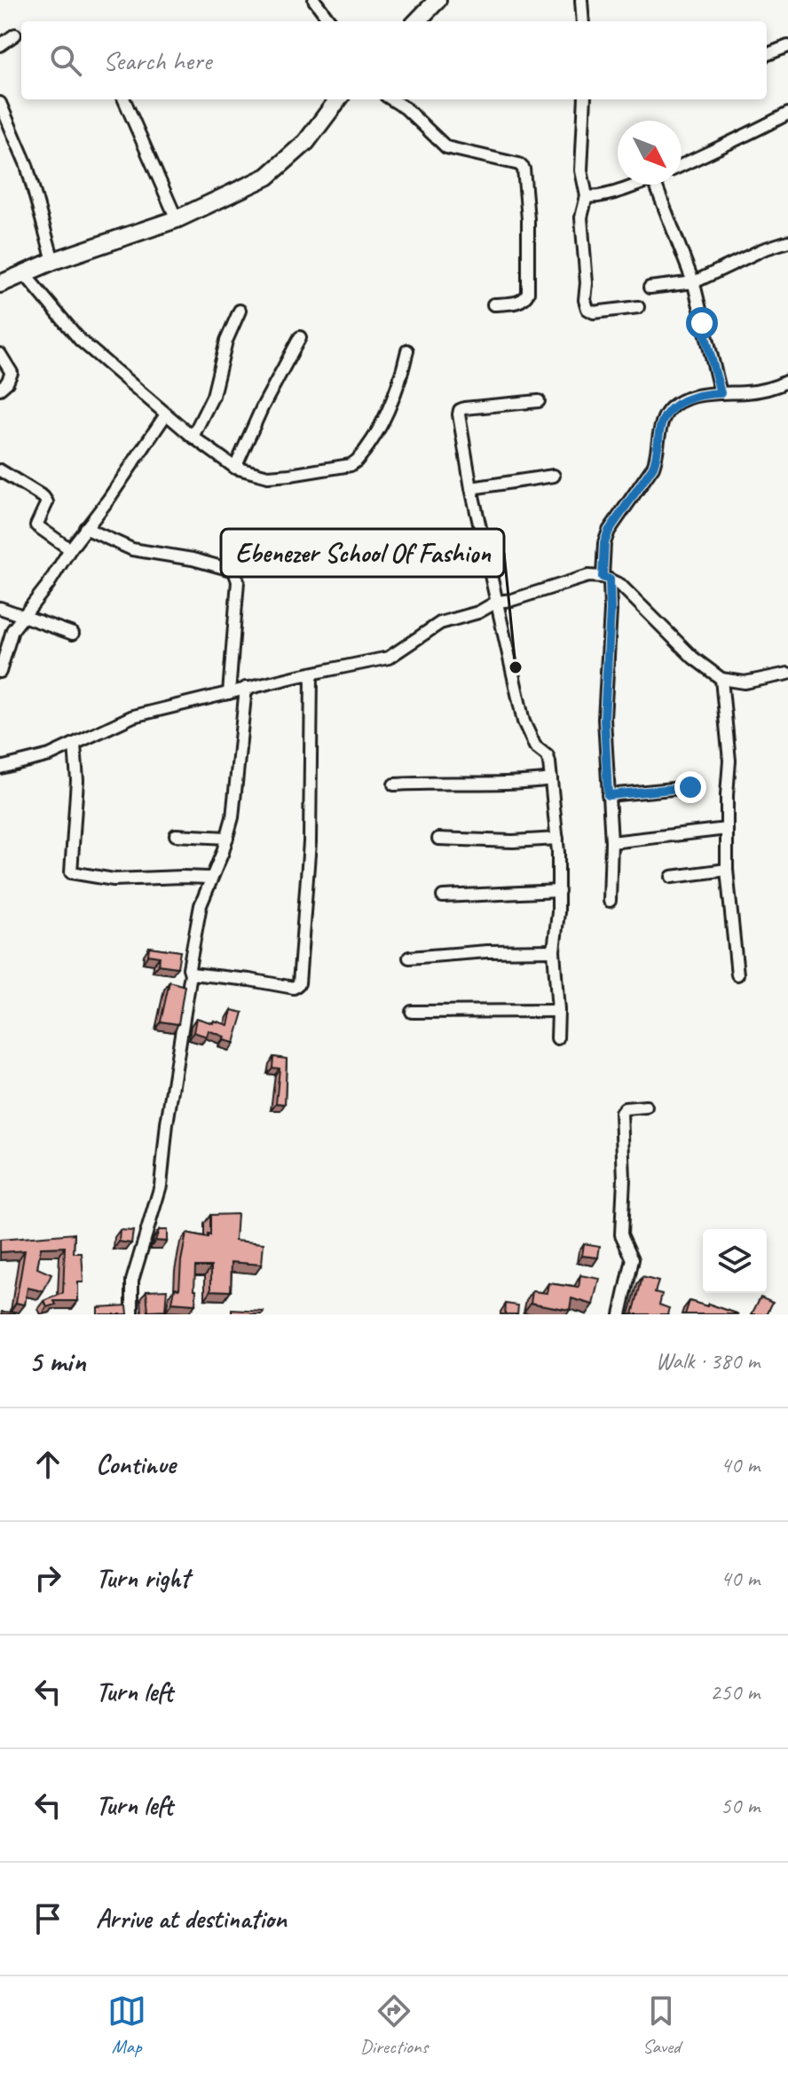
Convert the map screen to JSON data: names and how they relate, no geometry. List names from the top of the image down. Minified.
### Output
{"places":["Ebenezer School Of Fashion"],"north":"bottom right","page":{"search":"Search here","heading":["5 min","Walk · 380 m"],"list":[["Continue","40 m"],["Turn right","40 m"],["Turn left","250 m"],["Turn left","50 m"],"Arrive at destination"],"nav":["Map","Directions","Saved"]}}
